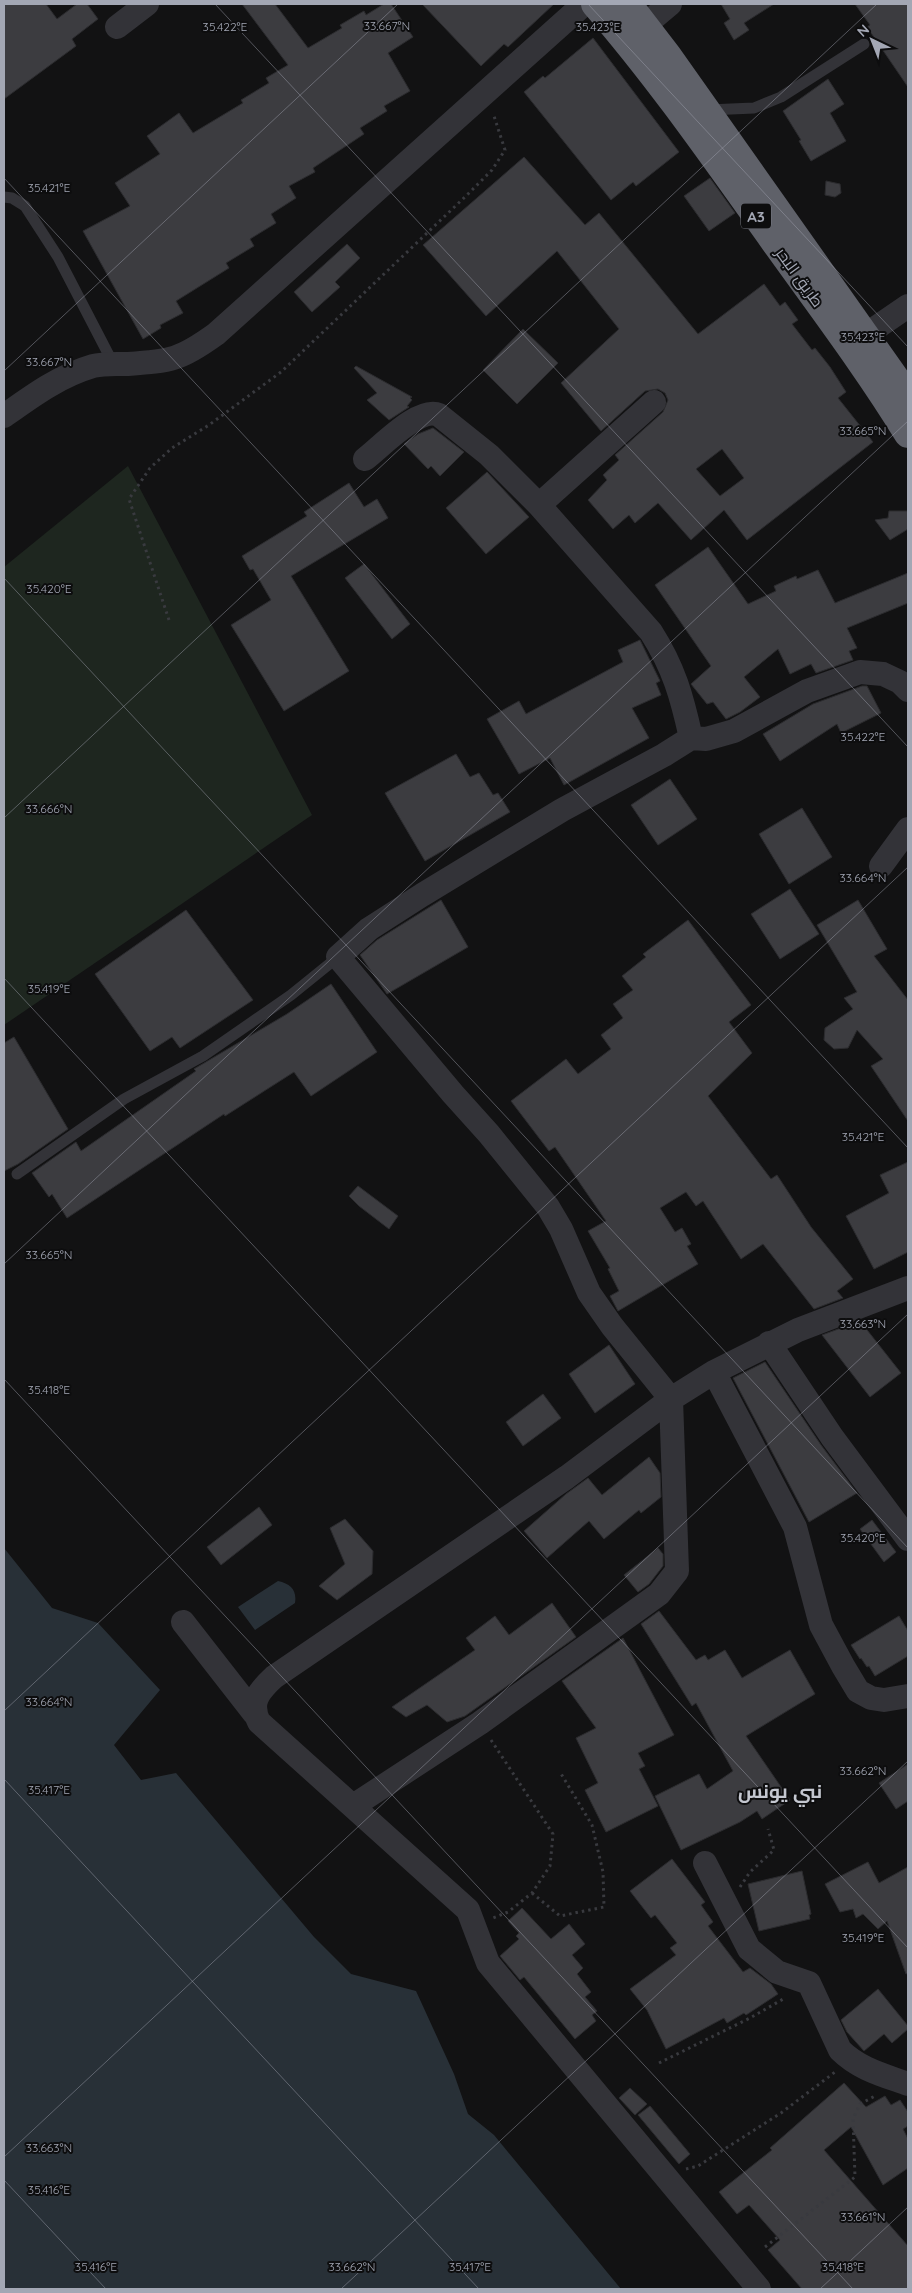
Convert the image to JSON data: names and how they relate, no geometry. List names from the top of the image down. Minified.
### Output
{"streets":{"highway":["A3","طريق البحر"]},"districts":["نبي يونس"],"north":"top left","coordinates":["33.667°N","35.422°E","35.423°E","35.421°E","33.665°N","35.420°E","33.666°N","33.664°N","35.419°E","33.663°N","35.418°E","33.662°N","35.417°E","35.416°E","33.661°N"]}
